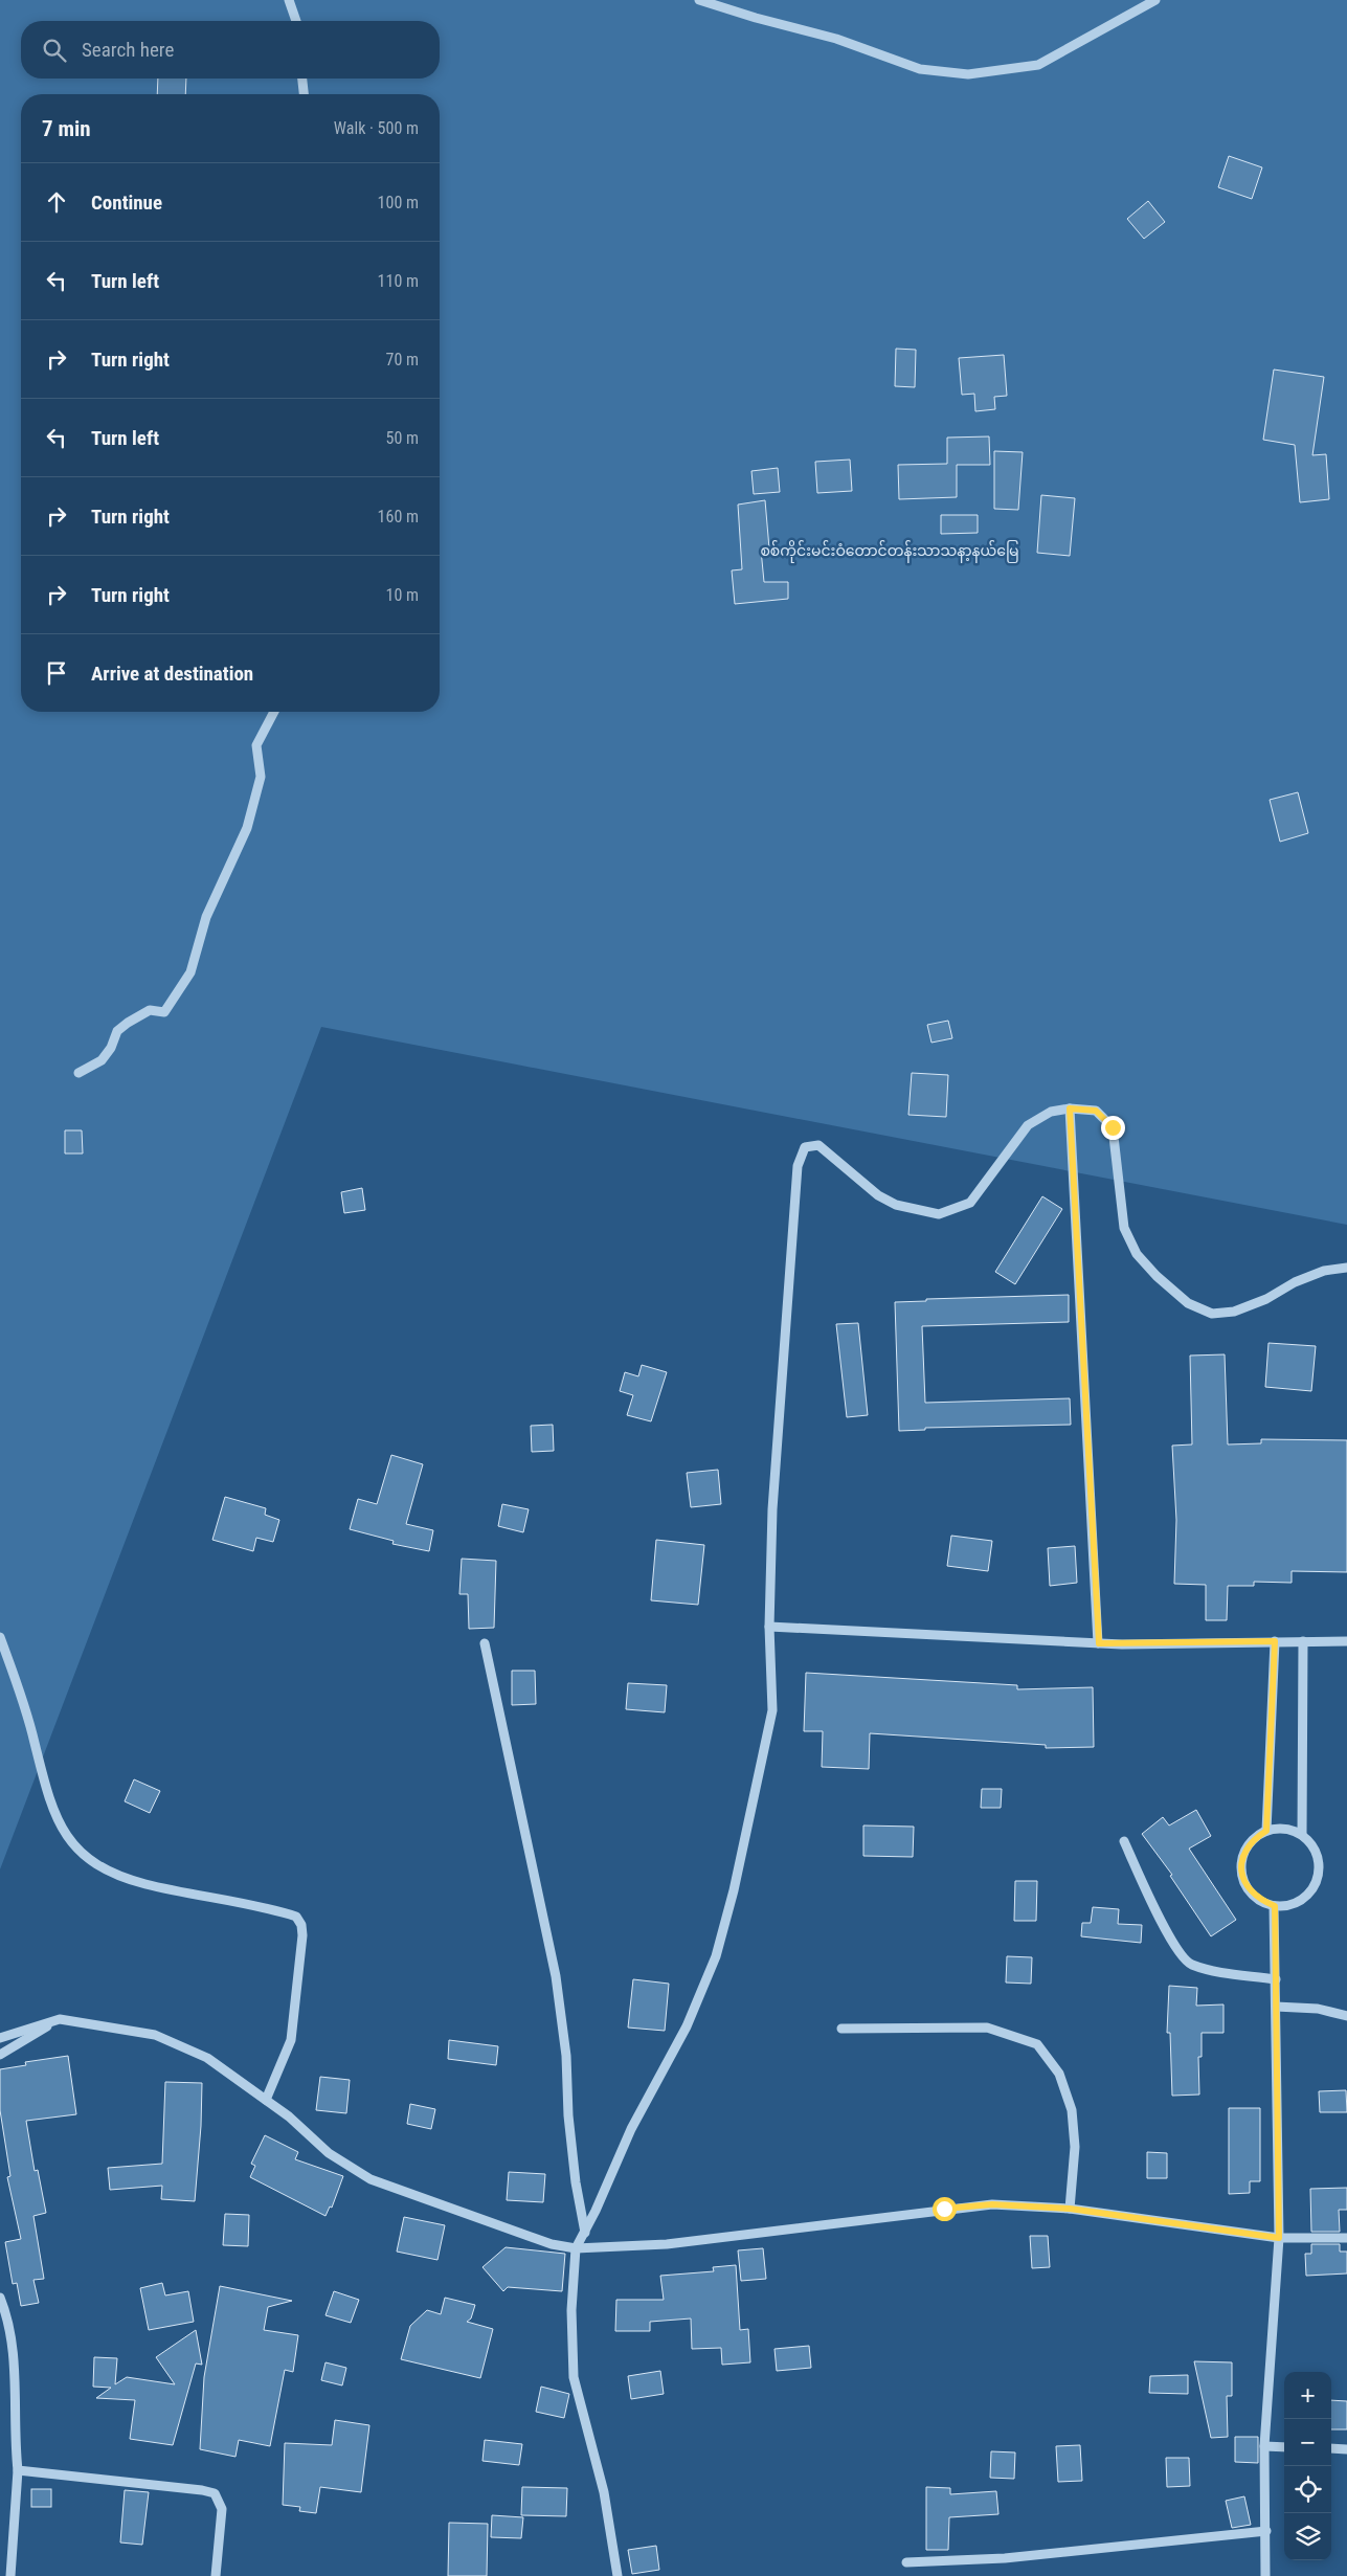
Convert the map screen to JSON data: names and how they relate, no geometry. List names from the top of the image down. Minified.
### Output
{"parks":["စစ်ကိုင်းမင်းဝံတောင်တန်းသာသနာ့နယ်မြေ"],"page":{"search":"Search here","heading":["7 min","Walk · 500 m"],"list":[["Continue","100 m"],["Turn left","110 m"],["Turn right","70 m"],["Turn left","50 m"],["Turn right","160 m"],["Turn right","10 m"],"Arrive at destination"],"map_buttons":["+","−"]}}
